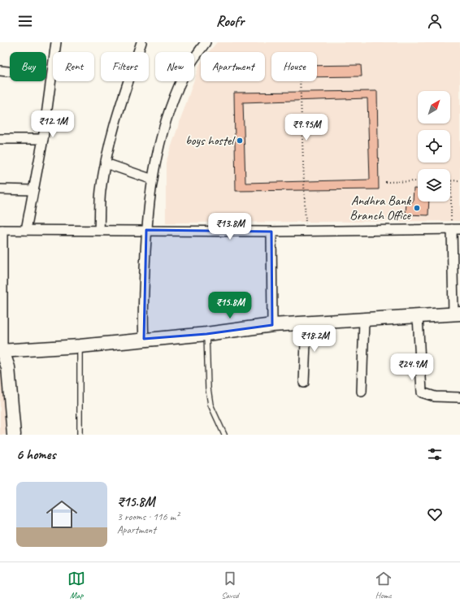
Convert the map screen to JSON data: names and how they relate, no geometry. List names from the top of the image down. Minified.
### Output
{"places":["boys hostel","Andhra Bank Branch Office"],"north":"top right","page":{"header":"Roofr","chip":["Buy","Rent","Filters","New","Apartment","House"],"price":["₹12.1M","₹9.95M","₹13.8M","₹15.8M","₹18.2M","₹24.9M"],"heading":"6 homes","list":[{"name":"₹15.8M","note":"3 rooms · 116 m² · Apartment"}],"tabs":["Map","Saved","Home"]}}
